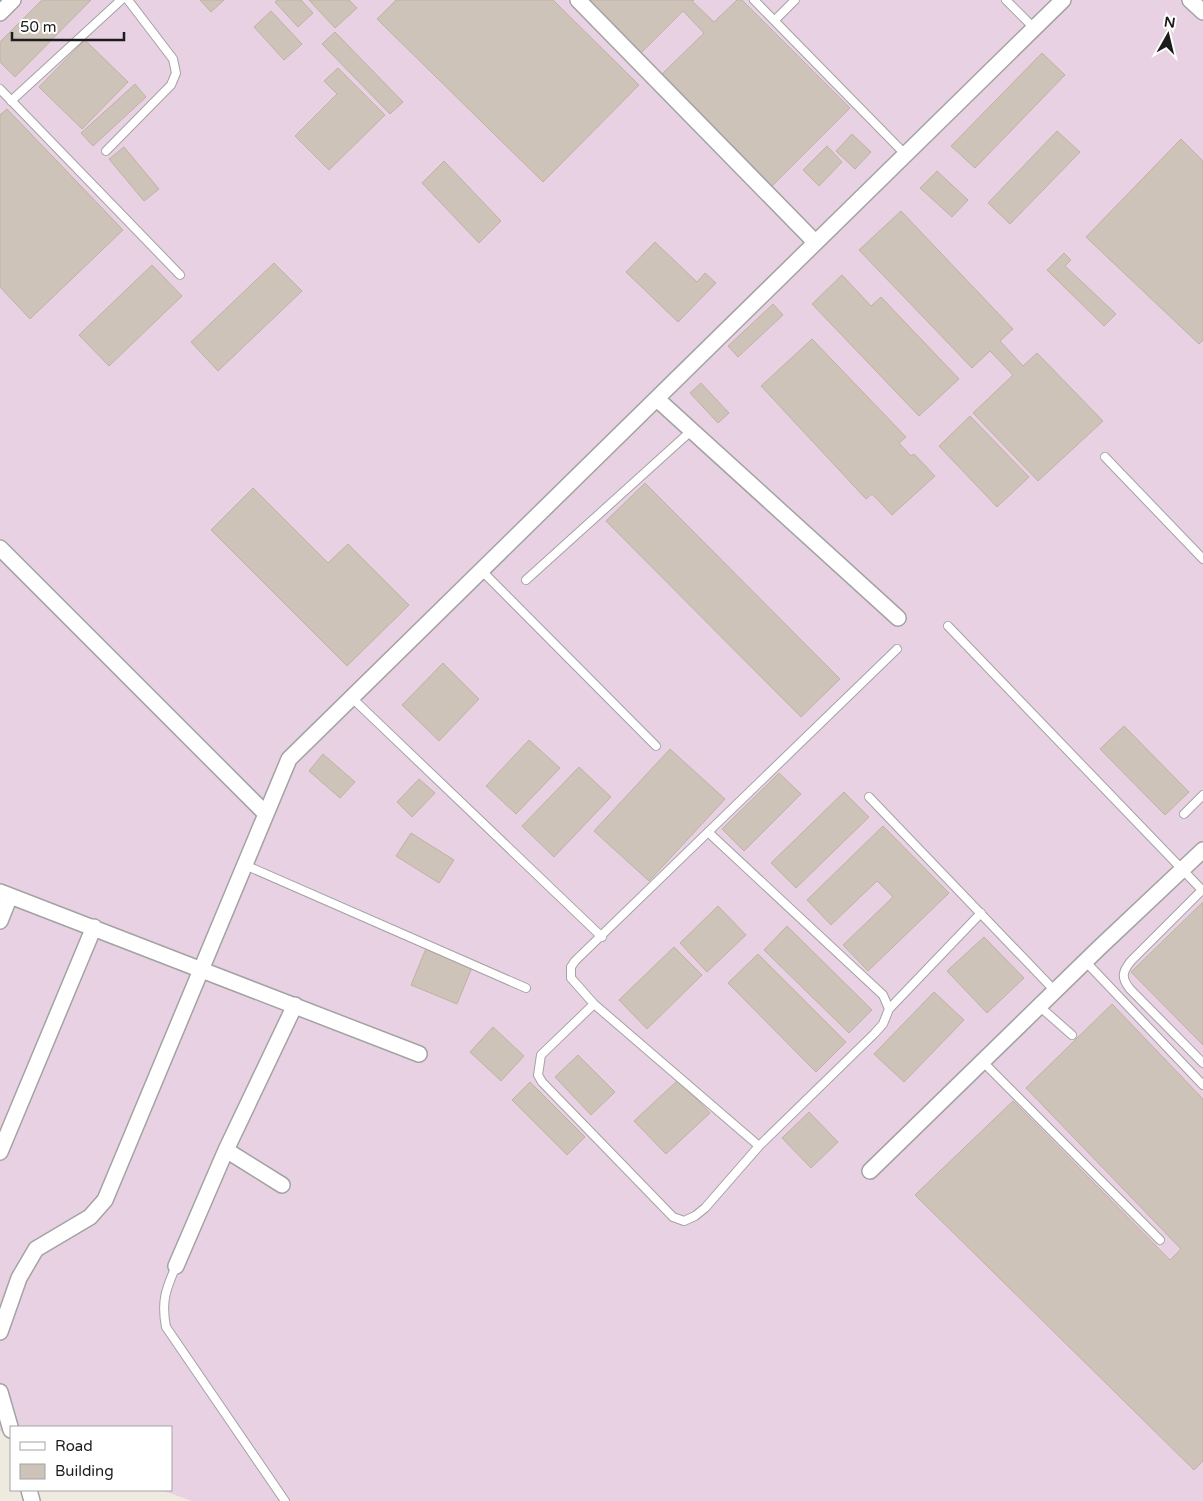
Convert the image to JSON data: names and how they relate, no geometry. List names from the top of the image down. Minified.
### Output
{"legend":["Road","Building"],"scale_bar":"50 m","north":"top"}
